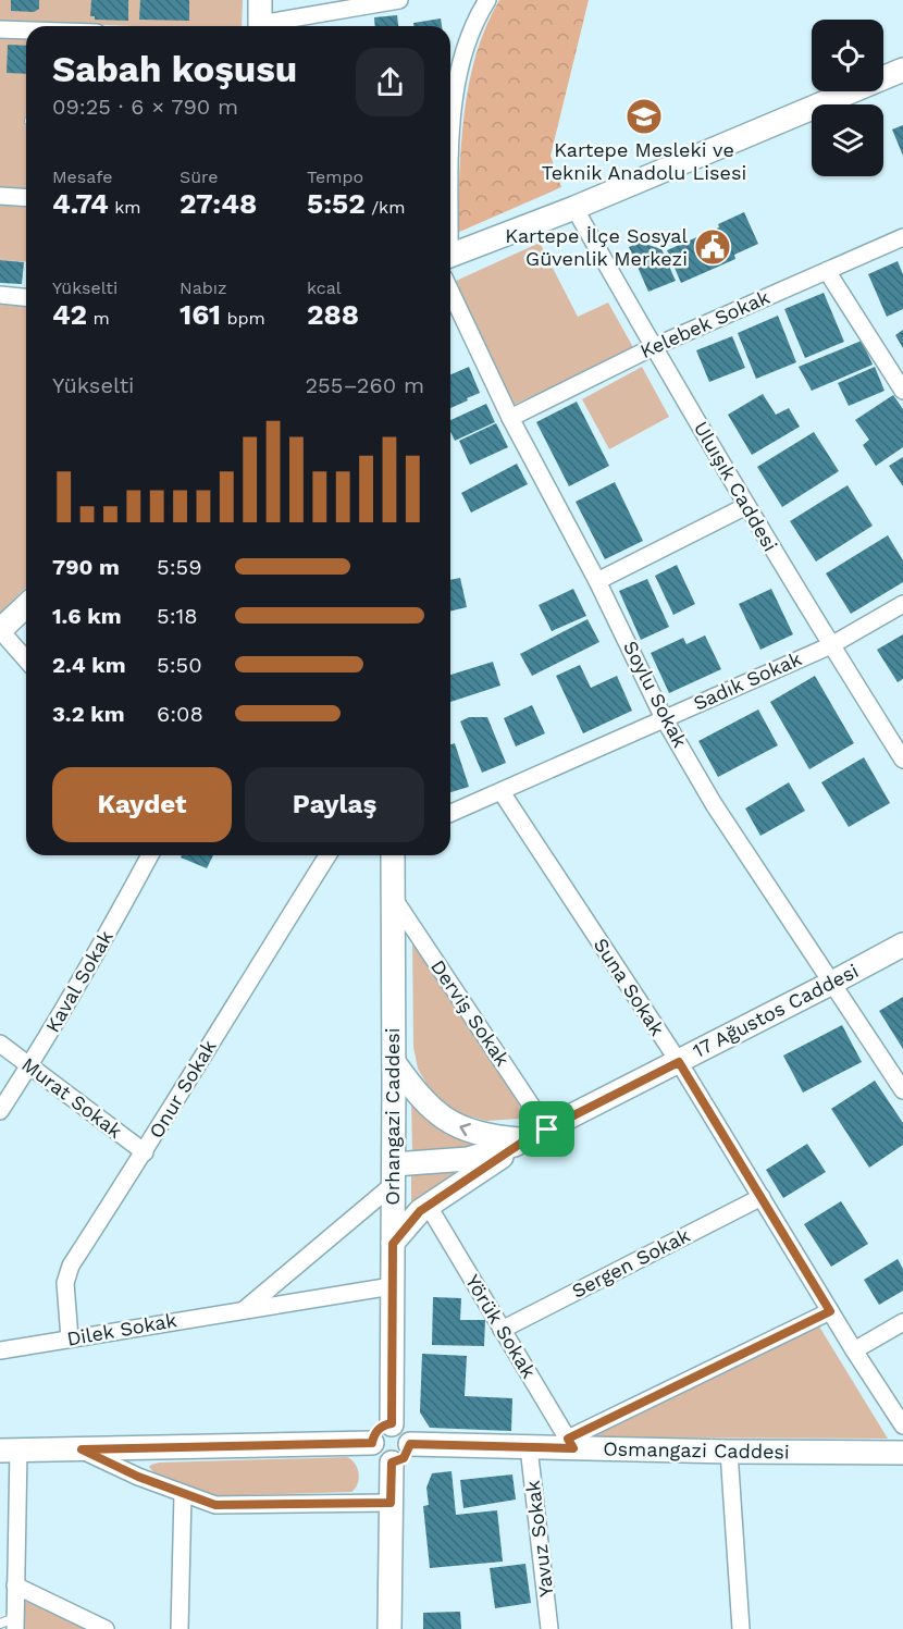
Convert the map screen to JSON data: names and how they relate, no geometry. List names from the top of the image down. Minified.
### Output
{"streets":{"street":["Kelebek Sokak","Uluışık Caddesi","Sadık Sokak","Soylu Sokak","Kaval Sokak","Suna Sokak","17 Ağustos Caddesi","Derviş Sokak","Onur Sokak","Murat Sokak","Orhangazi Caddesi","Sergen Sokak","Yörük Sokak","Dilek Sokak","Osmangazi Caddesi","Yavuz Sokak"]},"crossings":[["Kelebek Sokak","Uluışık Caddesi"],["Kelebek Sokak","Soylu Sokak"],["Uluışık Caddesi","Sadık Sokak"],["Sadık Sokak","Soylu Sokak"],["Sadık Sokak","Suna Sokak"],["Soylu Sokak","17 Ağustos Caddesi"],["Kaval Sokak","Murat Sokak"],["Suna Sokak","17 Ağustos Caddesi"],["Suna Sokak","Sergen Sokak"],["17 Ağustos Caddesi","Derviş Sokak"],["17 Ağustos Caddesi","Orhangazi Caddesi"],["Derviş Sokak","Orhangazi Caddesi"],["Onur Sokak","Murat Sokak"],["Onur Sokak","Dilek Sokak"],["Orhangazi Caddesi","Dilek Sokak"],["Orhangazi Caddesi","Osmangazi Caddesi"],["Sergen Sokak","Yörük Sokak"],["Yörük Sokak","Osmangazi Caddesi"],["Osmangazi Caddesi","Yavuz Sokak"]],"places":{"school or university":["Kartepe Mesleki ve Teknik Anadolu Lisesi"],"public building":["Kartepe İlçe Sosyal Güvenlik Merkezi"]},"page":{"heading":["Sabah koşusu","09:25 · 6 × 790 m"],"stats":[["Mesafe","4.74 km"],["Süre","27:48"],["Tempo","5:52 /km"],["Yükselti","42 m"],["Nabız","161 bpm"],["kcal","288"]],"chart":["Yükselti","255–260 m"],"list":[{"name":"790 m","note":"5:59"},{"name":"1.6 km","note":"5:18"},{"name":"2.4 km","note":"5:50"},{"name":"3.2 km","note":"6:08"}],"buttons":["Kaydet","Paylaş"]}}
